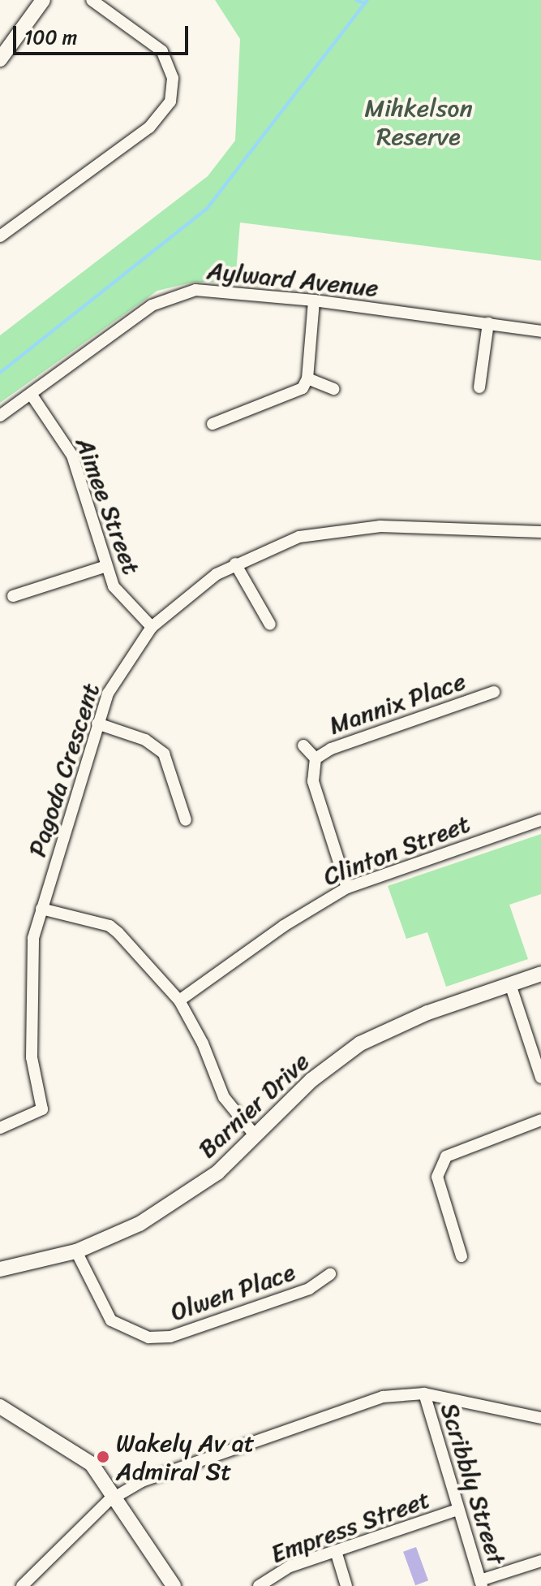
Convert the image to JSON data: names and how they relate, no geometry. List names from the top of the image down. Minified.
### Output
{"streets":{"street":["Aylward Avenue","Aimee Street","Mannix Place","Pagoda Crescent","Clinton Street","Barnier Drive","Olwen Place","Scribbly Street","Empress Street"]},"crossings":[["Aylward Avenue","Aimee Street"],["Aimee Street","Pagoda Crescent"],["Mannix Place","Clinton Street"],["Barnier Drive","Olwen Place"],["Scribbly Street","Empress Street"]],"parks":["Mihkelson Reserve"],"places":["Wakely Av at Admiral St"],"scale_bar":"100 m"}
